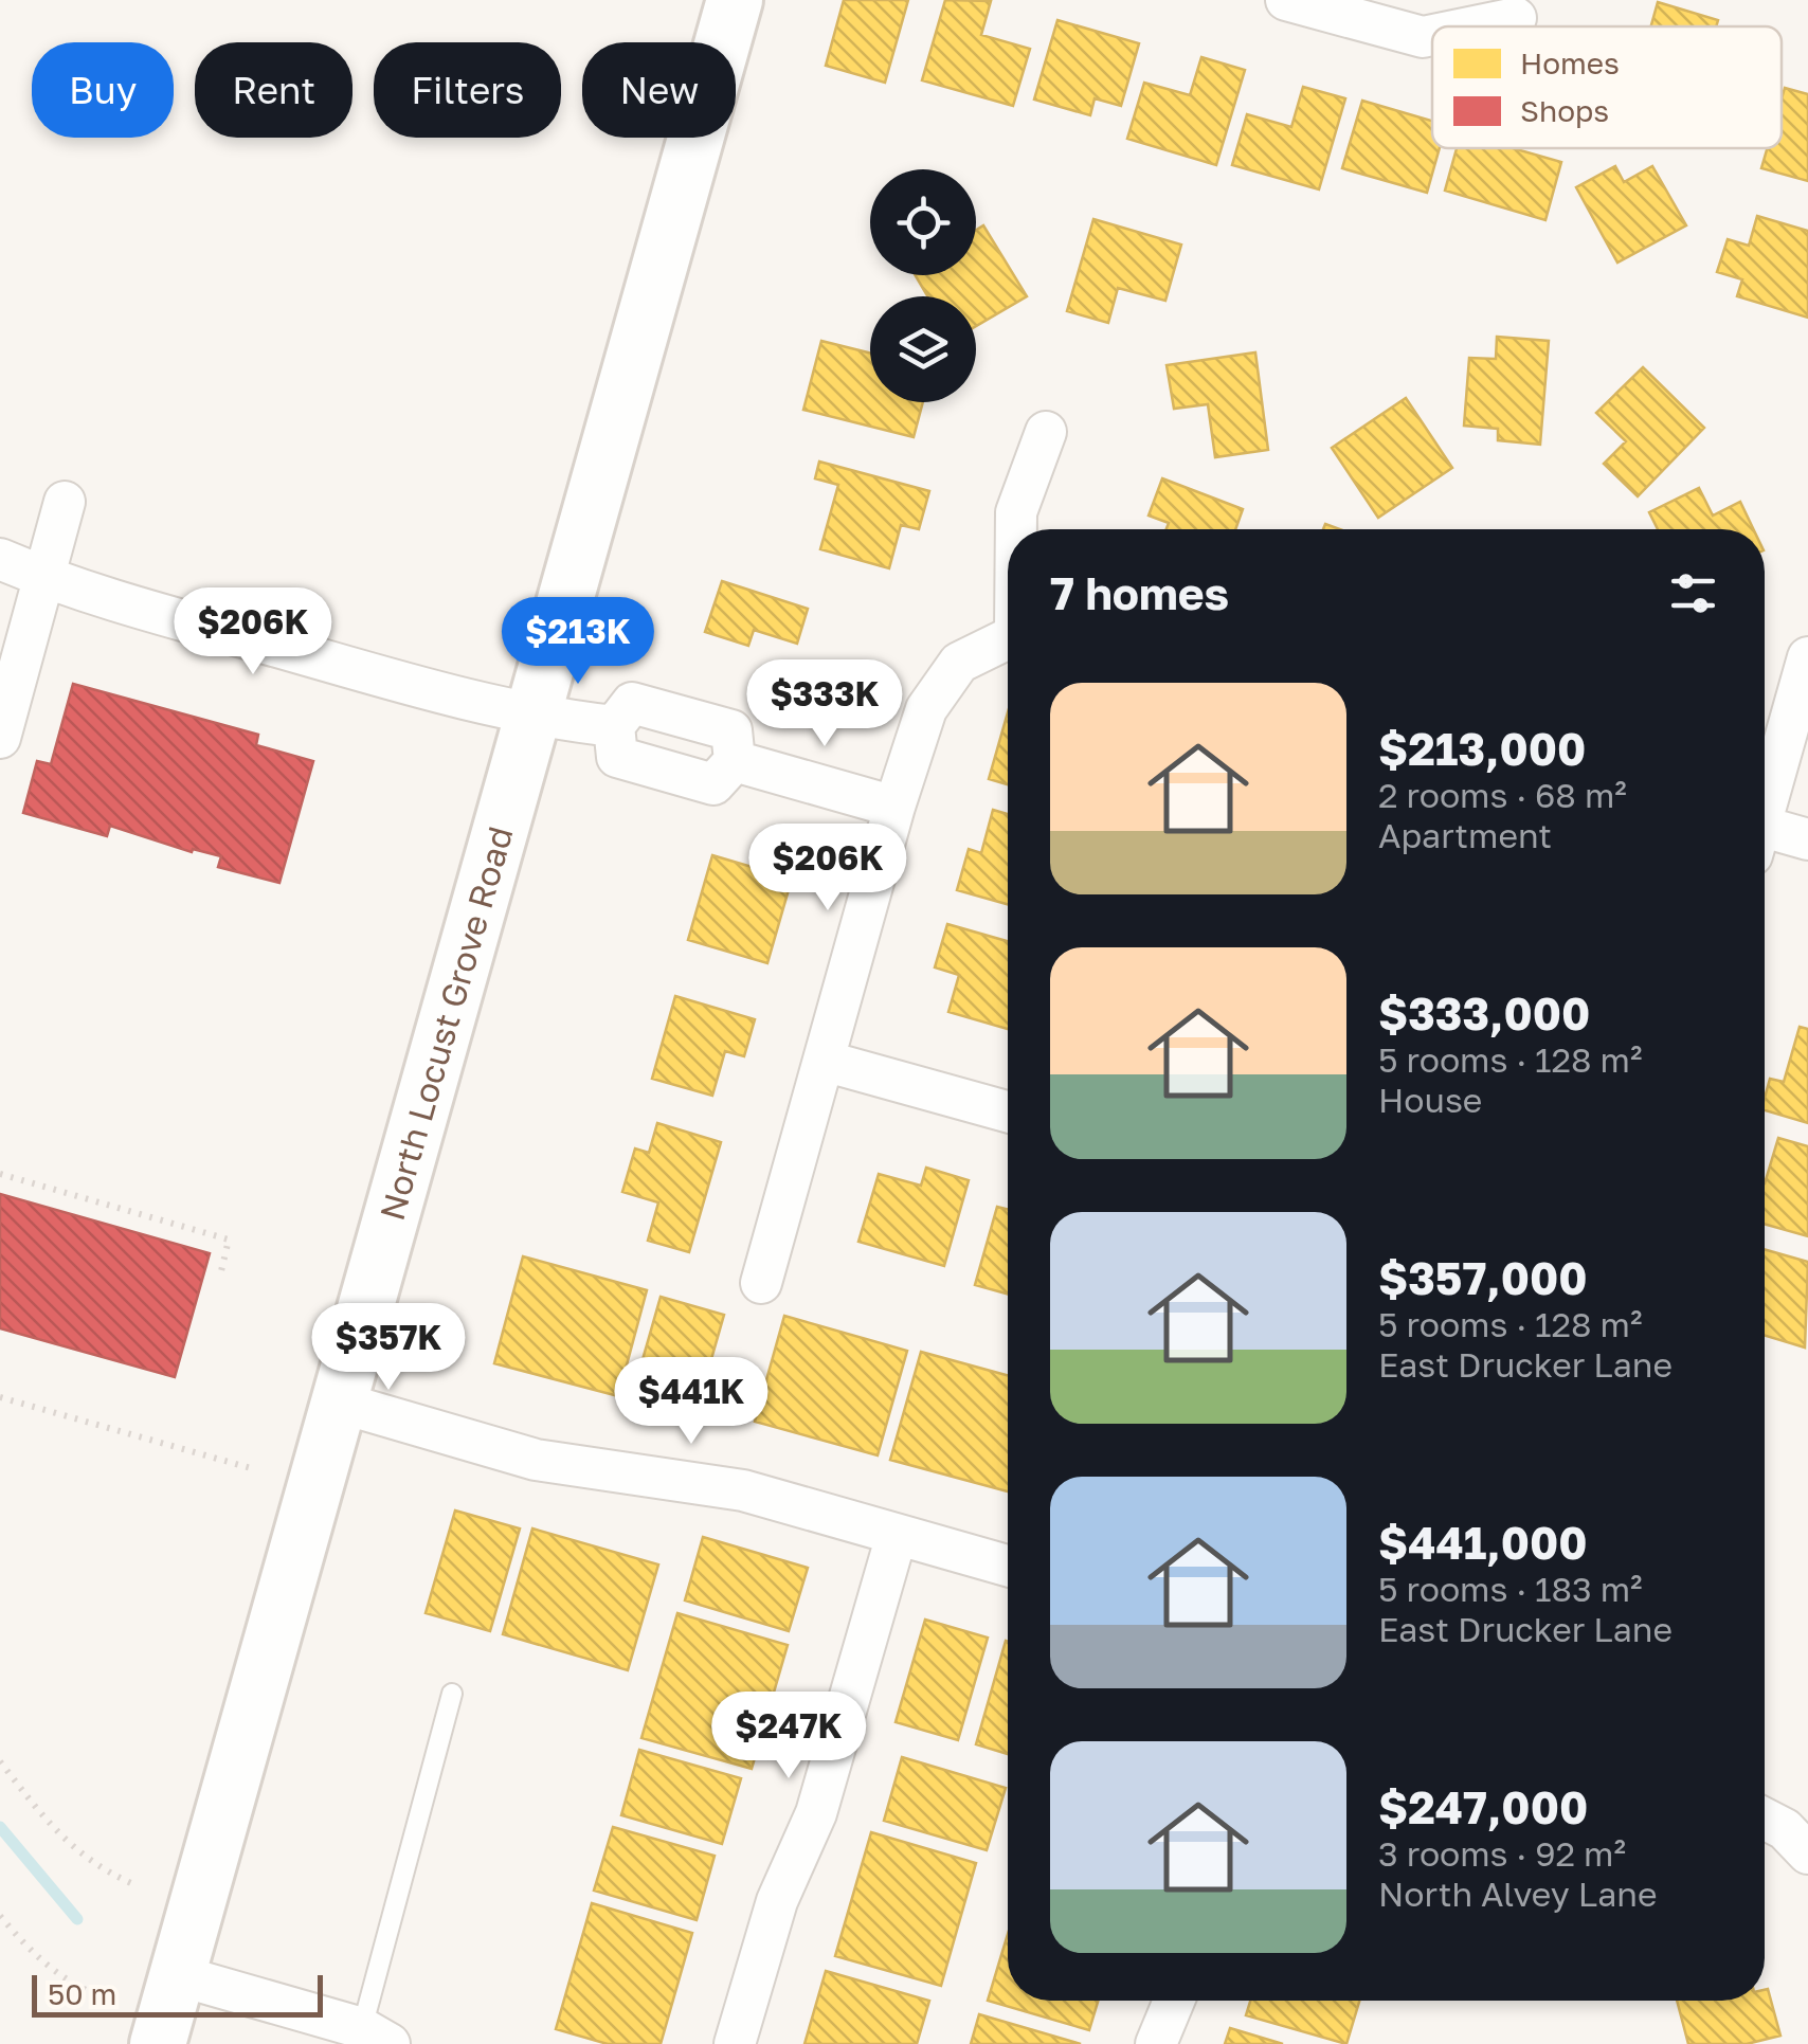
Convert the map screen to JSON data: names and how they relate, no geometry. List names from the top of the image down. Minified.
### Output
{"streets":{"main road":["North Locust Grove Road"]},"legend":["Homes","Shops"],"scale_bar":"50 m","page":{"chip":["Buy","Rent","Filters","New"],"heading":"7 homes","price":["$206K","$213K","$333K","$206K","$357K","$441K","$247K"],"list":[{"name":"$213,000","note":"2 rooms · 68 m² · Apartment"},{"name":"$333,000","note":"5 rooms · 128 m² · House"},{"name":"$357,000","note":"5 rooms · 128 m² · East Drucker Lane"},{"name":"$441,000","note":"5 rooms · 183 m² · East Drucker Lane"},{"name":"$247,000","note":"3 rooms · 92 m² · North Alvey Lane"}],"scale":"50 m"}}
